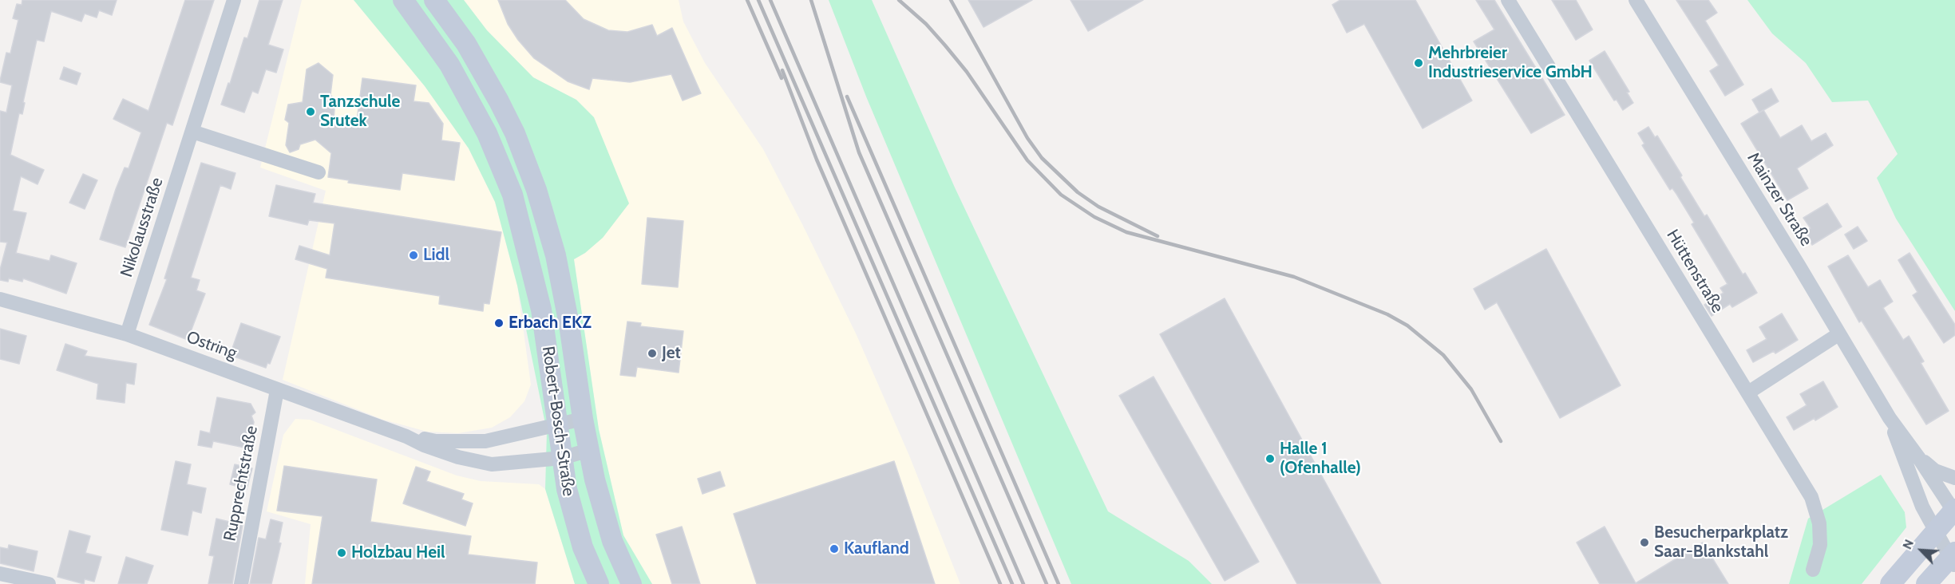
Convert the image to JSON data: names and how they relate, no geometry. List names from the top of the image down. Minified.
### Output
{"streets":{"main road":["Robert-Bosch-Straße"],"street":["Mainzer Straße","Nikolausstraße","Hüttenstraße","Ostring","Rupprechtstraße"]},"crossings":[["Nikolausstraße","Ostring"],["Ostring","Robert-Bosch-Straße"],["Ostring","Rupprechtstraße"]],"places":["Mehrbreier Industrieservice GmbH","Tanzschule Srutek","Lidl","Erbach EKZ","Jet","Halle 1 (Ofenhalle)","Besucherparkplatz Saar-Blankstahl","Kaufland","Holzbau Heil"],"north":"top left"}
